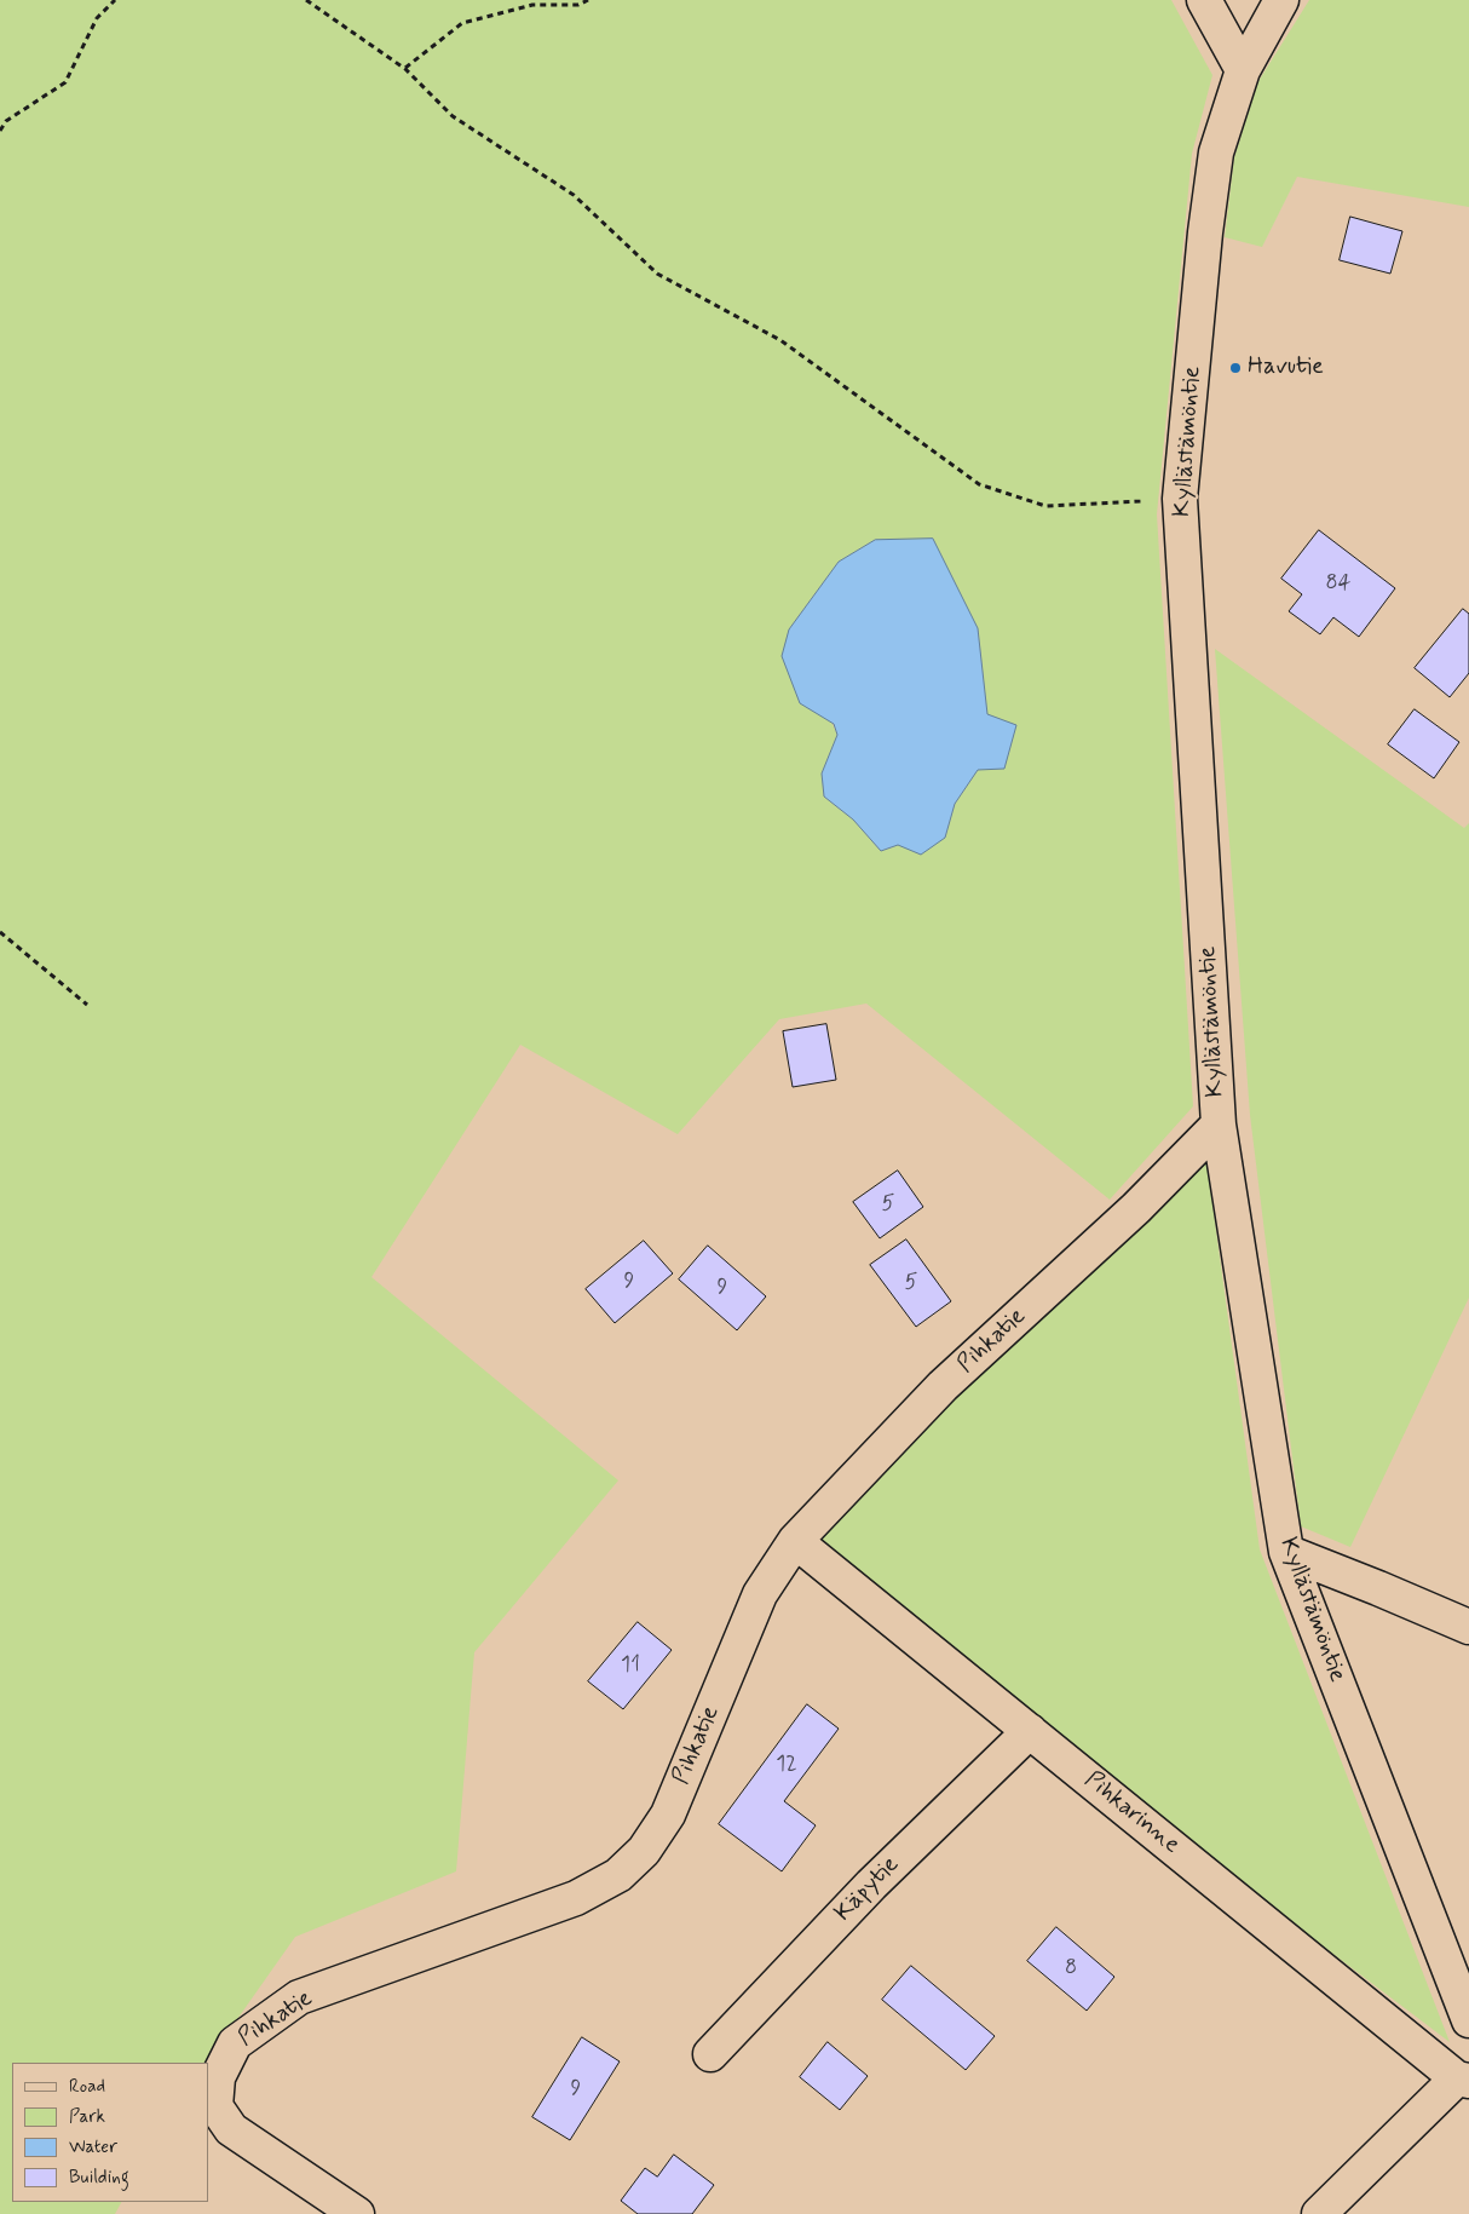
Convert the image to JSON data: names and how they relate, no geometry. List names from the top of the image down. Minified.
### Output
{"streets":{"street":["Kyllästämöntie","Pihkatie","Pihkarinne","Käpytie"]},"crossings":[["Kyllästämöntie","Pihkatie"],["Pihkatie","Pihkarinne"],["Pihkarinne","Käpytie"]],"places":["Havutie"],"house_numbers":["84","5","9","5","9","11","12","8","9"],"legend":["Road","Park","Water","Building"]}
